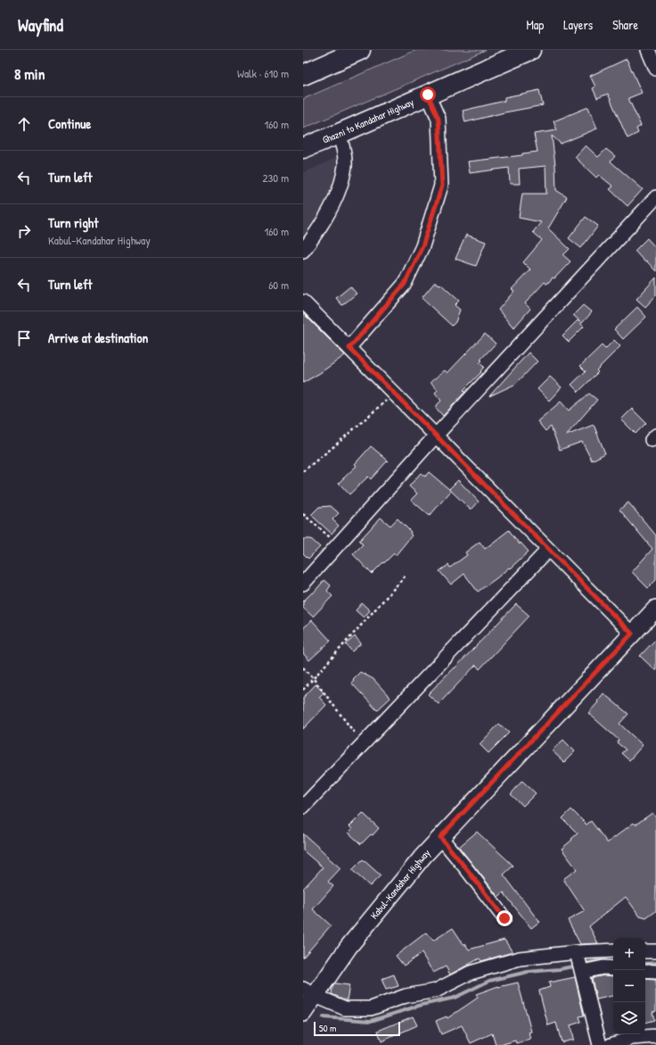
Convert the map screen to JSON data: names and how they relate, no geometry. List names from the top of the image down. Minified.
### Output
{"streets":{"highway":["Ghazni to Kandahar Highway"],"main road":["Kabul–Kandahar Highway"]},"scale_bar":"50 m","page":{"header":"Wayfind","nav":["Map","Layers","Share"],"heading":["8 min","Walk · 610 m"],"list":[["Continue","160 m"],["Turn left","230 m"],["Turn right","Kabul–Kandahar Highway","160 m"],["Turn left","60 m"],"Arrive at destination"],"map_buttons":["+","−"],"scale":"50 m"}}
